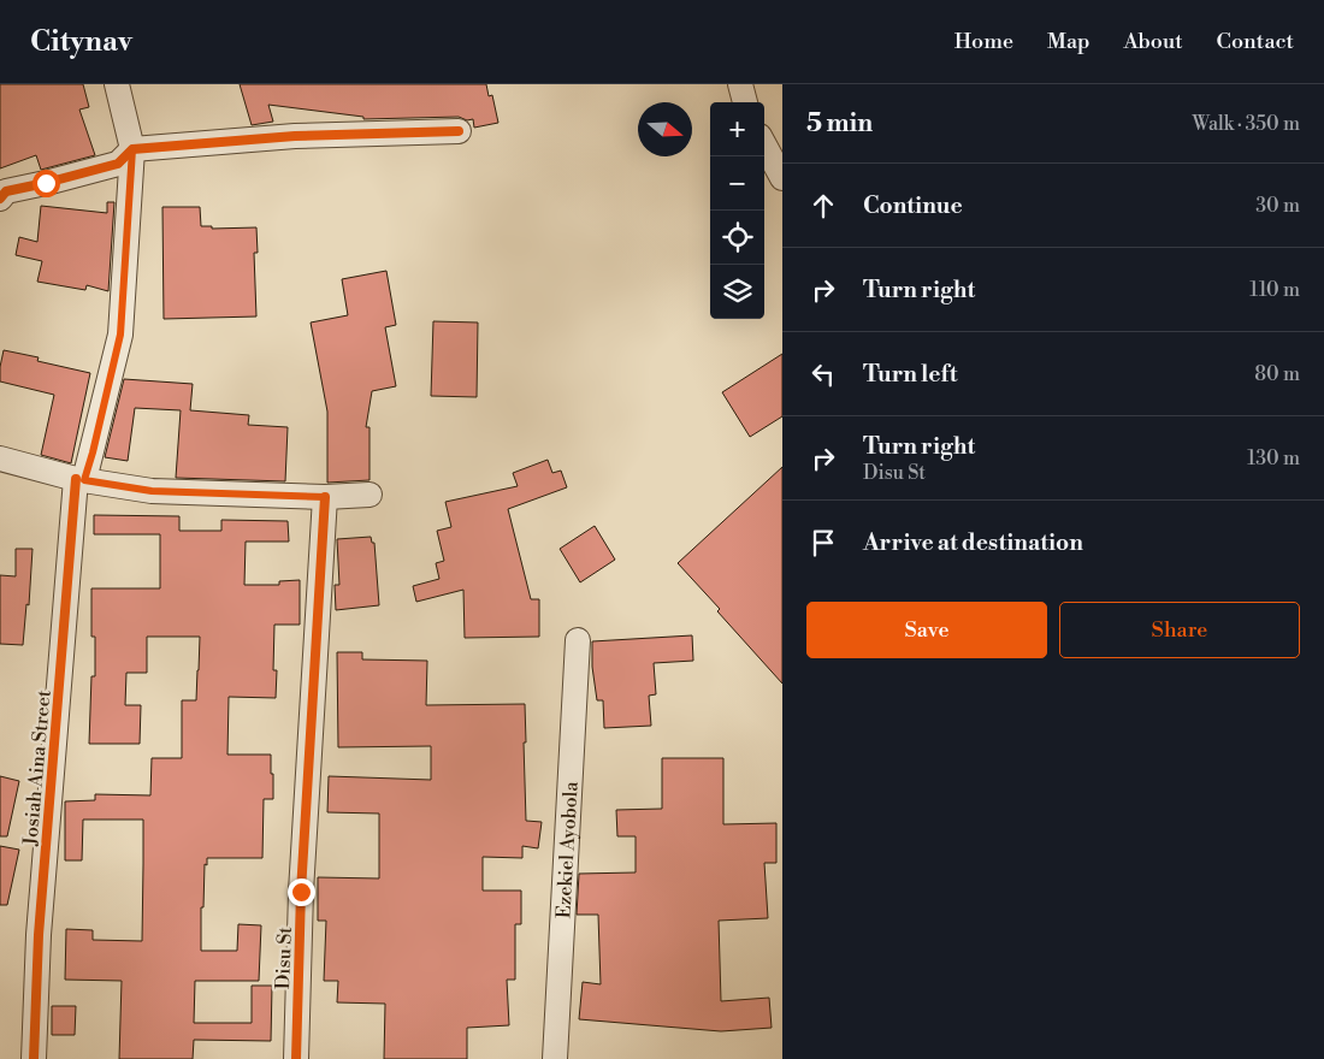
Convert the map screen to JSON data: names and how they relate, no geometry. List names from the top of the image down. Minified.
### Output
{"streets":{"street":["Josiah Aina Street","Ezekiel Ayobola","Disu St"]},"north":"right","page":{"header":"Citynav","nav":["Home","Map","About","Contact"],"heading":["5 min","Walk · 350 m"],"map_buttons":["+","−"],"list":[["Continue","30 m"],["Turn right","110 m"],["Turn left","80 m"],["Turn right","Disu St","130 m"],"Arrive at destination"],"buttons":["Save","Share"]}}
